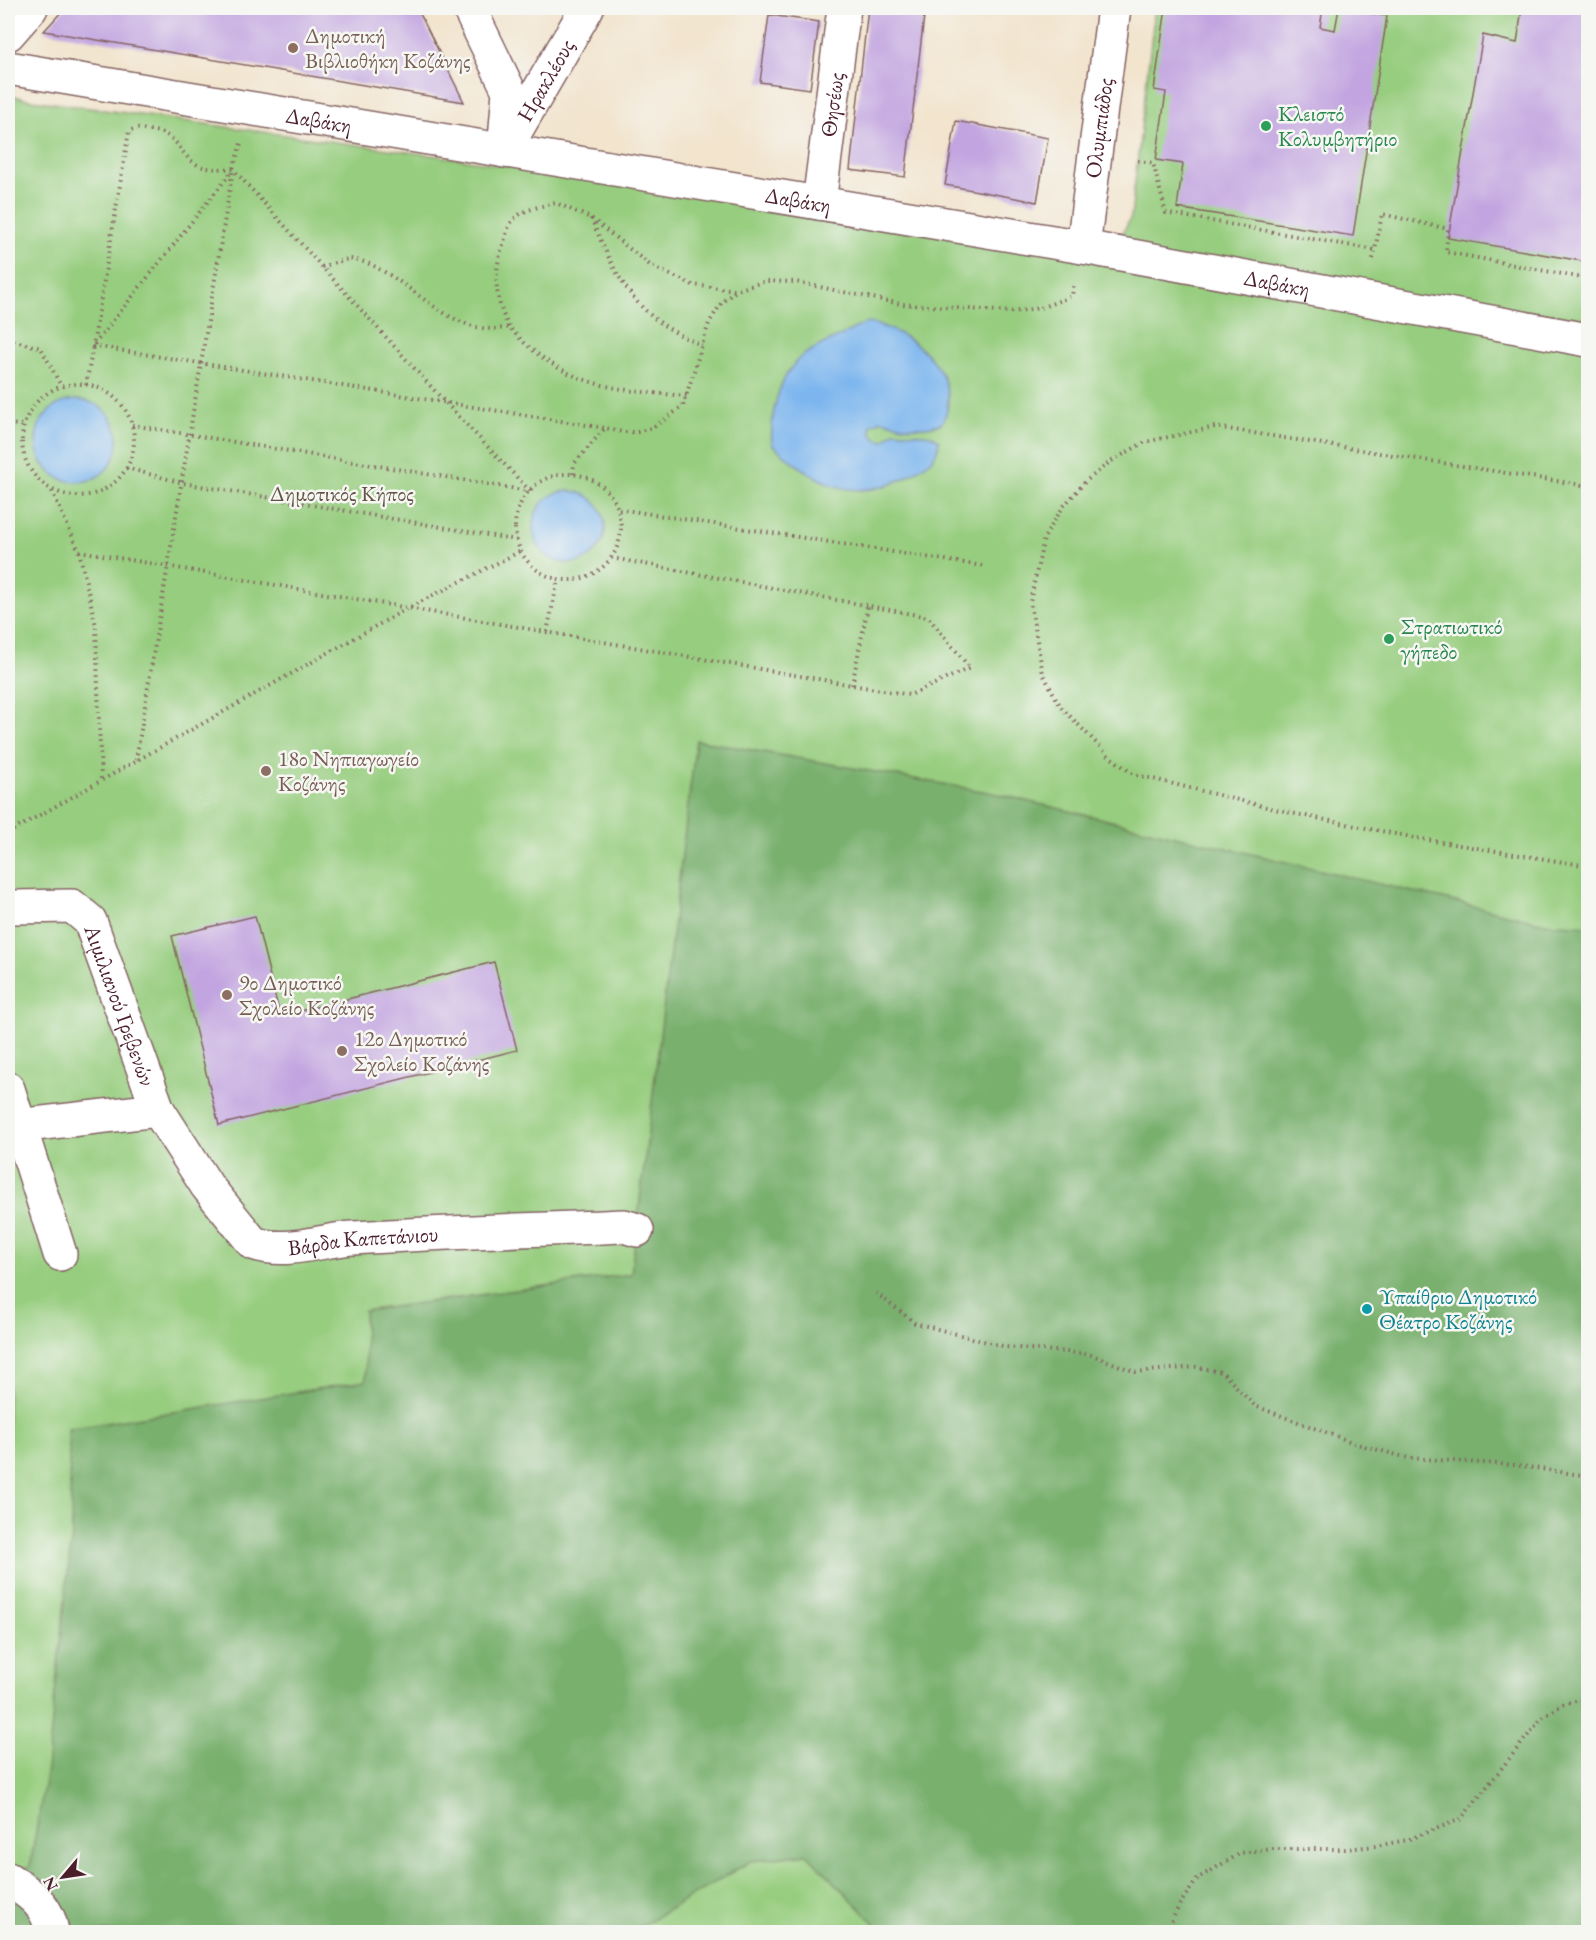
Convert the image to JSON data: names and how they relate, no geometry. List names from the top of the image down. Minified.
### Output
{"streets":{"street":["Ηρακλέους","Θησέως","Δαβάκη","Ολυμπιάδος","Αιμιλιανού Γρεβενών","Βάρδα Καπετάνιου"]},"crossings":[["Ηρακλέους","Δαβάκη"],["Θησέως","Δαβάκη"],["Δαβάκη","Ολυμπιάδος"],["Αιμιλιανού Γρεβενών","Βάρδα Καπετάνιου"]],"parks":["Δημοτικός Κήπος"],"places":["Δημοτική Βιβλιοθήκη Κοζάνης","Κλειστό Κολυμβητήριο","Στρατιωτικό γήπεδο","18ο Νηπιαγωγείο Κοζάνης","9ο Δημοτικό Σχολείο Κοζάνης","12ο Δημοτικό Σχολείο Κοζάνης","Υπαίθριο Δημοτικό Θέατρο Κοζάνης"],"north":"bottom left"}
